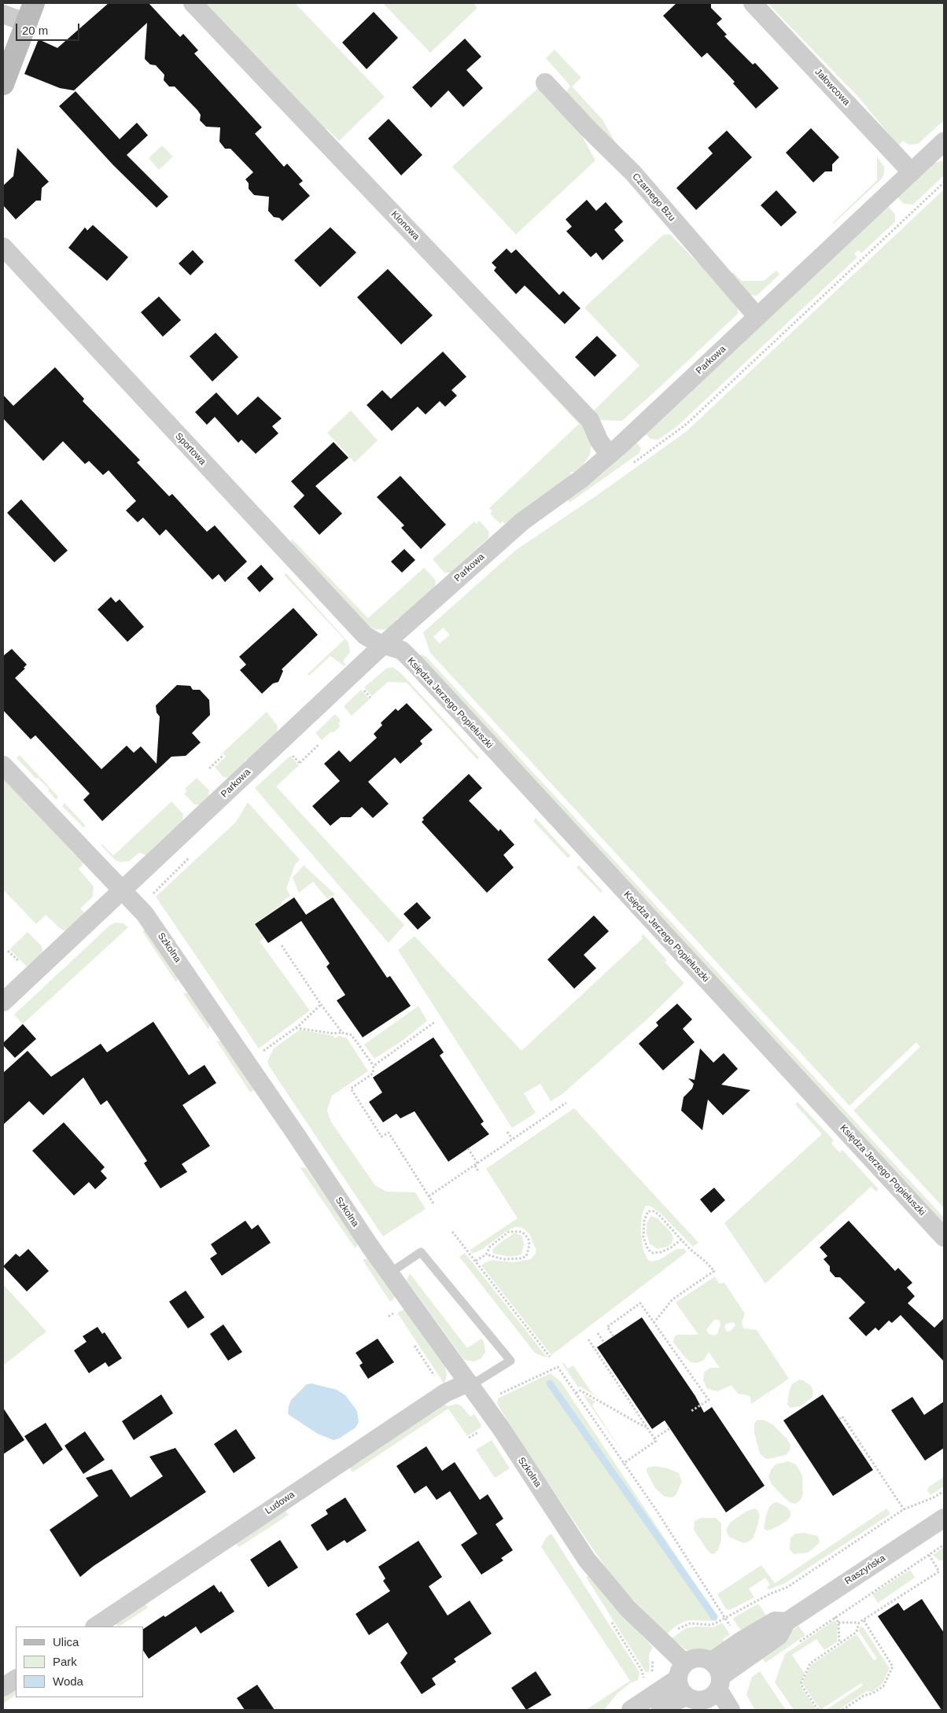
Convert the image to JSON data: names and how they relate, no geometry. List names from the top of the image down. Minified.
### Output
{"streets":{"street":["Jałowcowa","Czarnego Bzu","Klonowa","Parkowa","Sportowa","Księdza Jerzego Popiełuszki","Szkolna","Ludowa","Raszyńska"]},"crossings":[["Jałowcowa","Parkowa"],["Czarnego Bzu","Parkowa"],["Klonowa","Parkowa"],["Parkowa","Sportowa"],["Parkowa","Księdza Jerzego Popiełuszki"],["Parkowa","Szkolna"],["Sportowa","Księdza Jerzego Popiełuszki"],["Szkolna","Ludowa"],["Szkolna","Raszyńska"]],"legend":["Ulica","Park","Woda"],"scale_bar":"20 m"}
